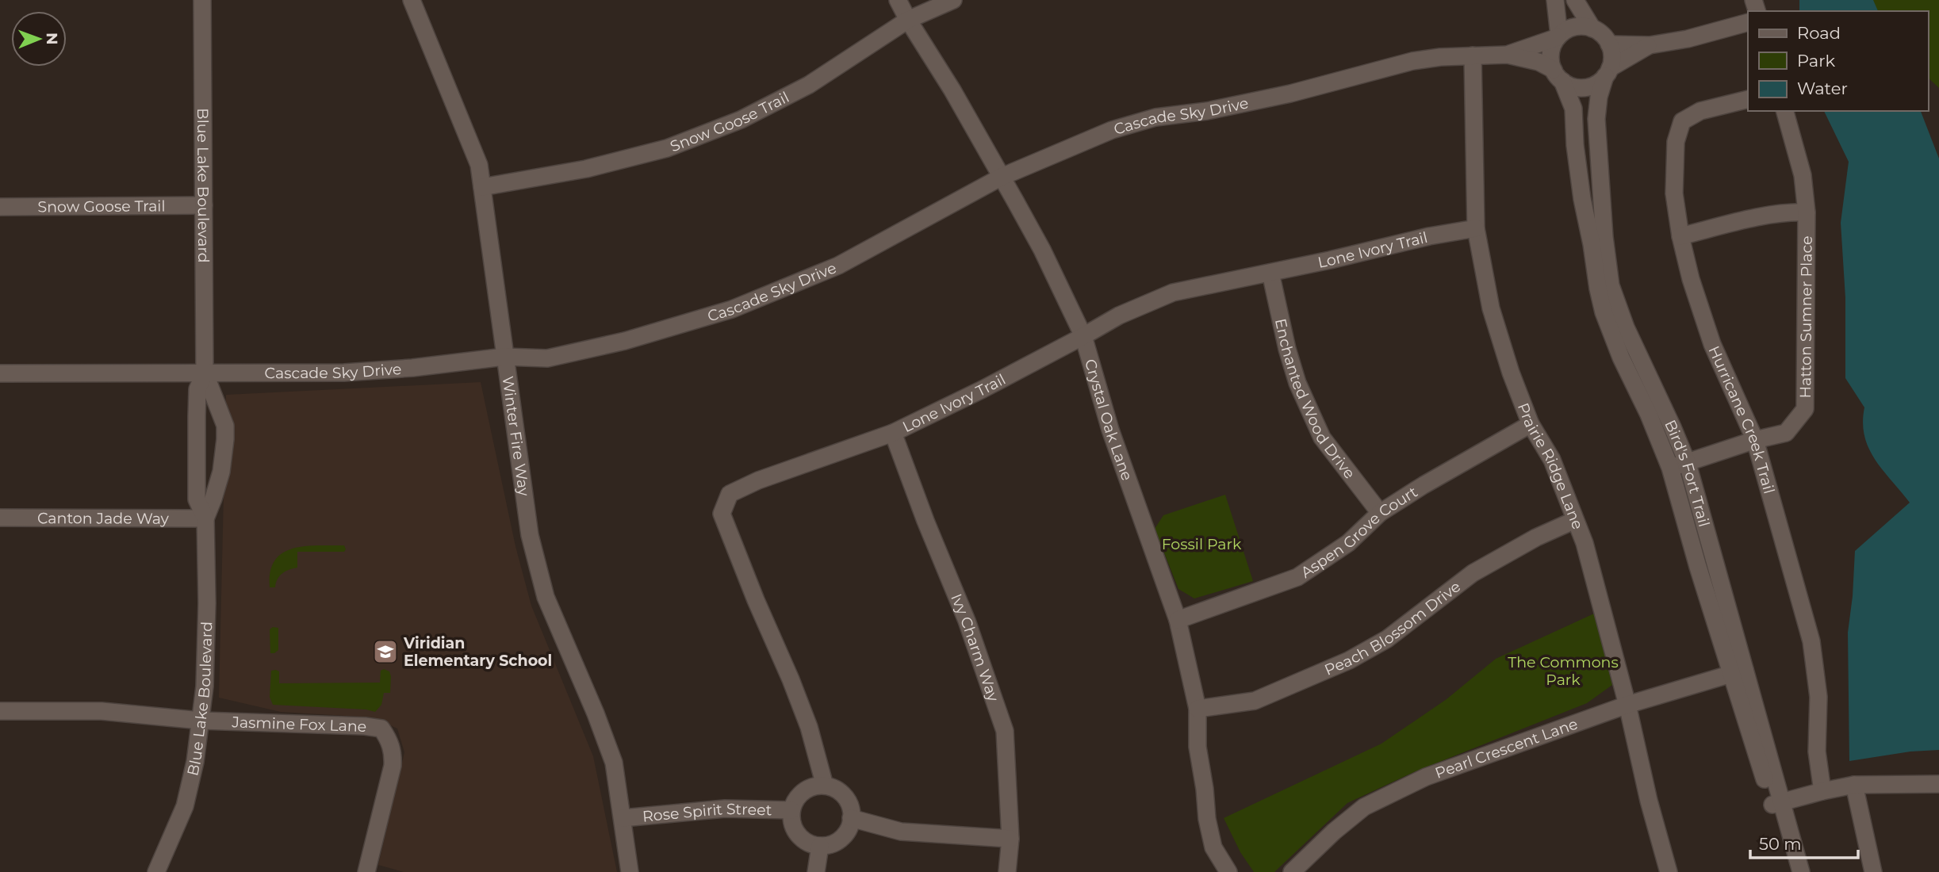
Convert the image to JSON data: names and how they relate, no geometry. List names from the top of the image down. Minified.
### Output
{"streets":{"street":["Cascade Sky Drive","Snow Goose Trail","Blue Lake Boulevard","Lone Ivory Trail","Hatton Sumner Place","Enchanted Wood Drive","Crystal Oak Lane","Hurricane Creek Trail","Winter Fire Way","Prairie Ridge Lane","Bird's Fort Trail","Canton Jade Way","Aspen Grove Court","Peach Blossom Drive","Ivy Charm Way","Jasmine Fox Lane","Pearl Crescent Lane","Rose Spirit Street"]},"crossings":[["Cascade Sky Drive","Blue Lake Boulevard"],["Cascade Sky Drive","Crystal Oak Lane"],["Cascade Sky Drive","Winter Fire Way"],["Cascade Sky Drive","Prairie Ridge Lane"],["Cascade Sky Drive","Bird's Fort Trail"],["Snow Goose Trail","Blue Lake Boulevard"],["Snow Goose Trail","Crystal Oak Lane"],["Snow Goose Trail","Winter Fire Way"],["Blue Lake Boulevard","Canton Jade Way"],["Blue Lake Boulevard","Jasmine Fox Lane"],["Lone Ivory Trail","Enchanted Wood Drive"],["Lone Ivory Trail","Crystal Oak Lane"],["Lone Ivory Trail","Prairie Ridge Lane"],["Lone Ivory Trail","Ivy Charm Way"],["Lone Ivory Trail","Rose Spirit Street"],["Hatton Sumner Place","Hurricane Creek Trail"],["Hatton Sumner Place","Bird's Fort Trail"],["Enchanted Wood Drive","Aspen Grove Court"],["Crystal Oak Lane","Aspen Grove Court"],["Crystal Oak Lane","Peach Blossom Drive"],["Winter Fire Way","Rose Spirit Street"],["Prairie Ridge Lane","Aspen Grove Court"],["Prairie Ridge Lane","Peach Blossom Drive"],["Prairie Ridge Lane","Pearl Crescent Lane"],["Bird's Fort Trail","Pearl Crescent Lane"]],"parks":["Fossil Park","The Commons Park"],"places":{"school or university":["Viridian Elementary School"]},"legend":["Road","Park","Water"],"scale_bar":"50 m","north":"right"}
